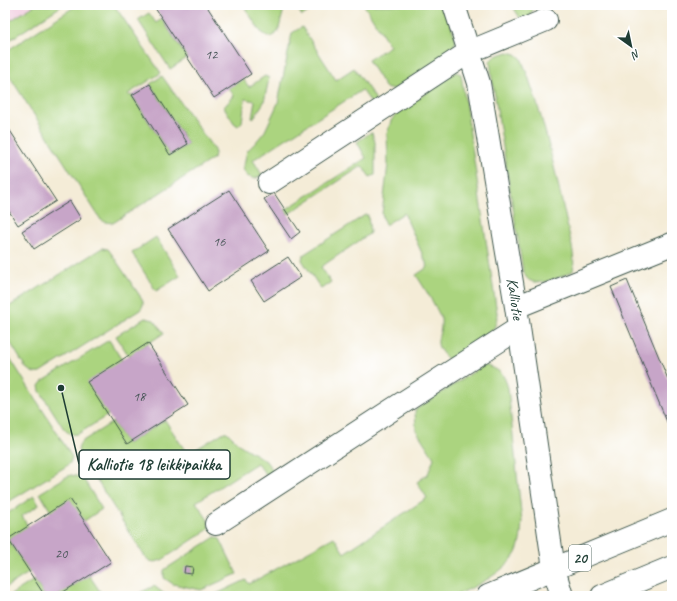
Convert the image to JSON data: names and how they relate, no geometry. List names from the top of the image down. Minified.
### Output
{"streets":{"main road":["Kalliotie","20"]},"crossings":[["Kalliotie","20"]],"places":["Kalliotie 18 leikkipaikka"],"house_numbers":["12","16","18","20"],"north":"bottom right"}
